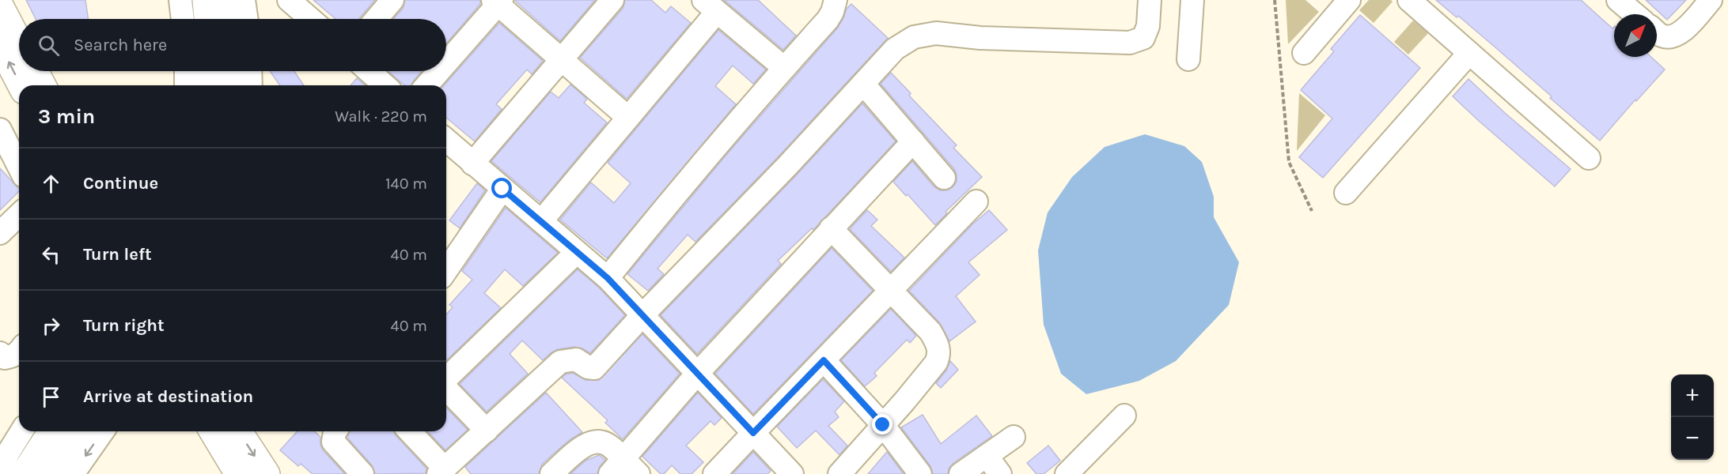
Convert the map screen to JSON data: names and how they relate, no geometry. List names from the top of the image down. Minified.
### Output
{"north":"top right","page":{"search":"Search here","heading":["3 min","Walk · 220 m"],"list":[["Continue","140 m"],["Turn left","40 m"],["Turn right","40 m"],"Arrive at destination"],"map_buttons":["+","−"]}}
